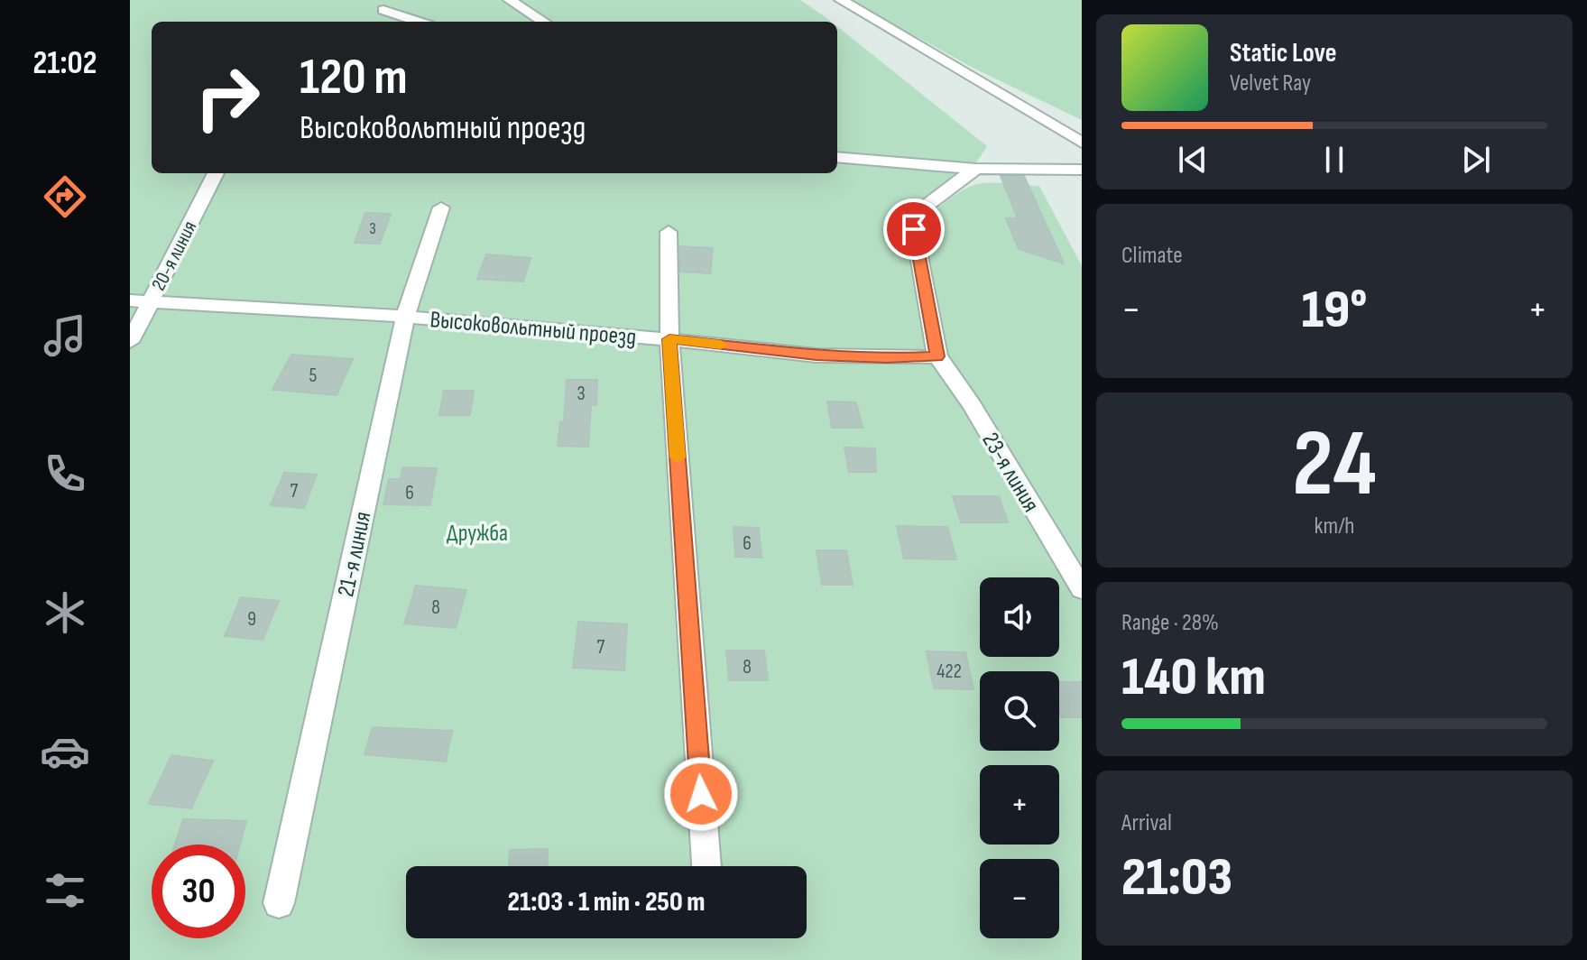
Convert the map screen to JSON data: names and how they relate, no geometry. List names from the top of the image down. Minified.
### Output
{"streets":{"street":["20-я линия","Высоковольтный проезд","23-я линия","21-я линия"]},"crossings":[["20-я линия","Высоковольтный проезд"],["Высоковольтный проезд","23-я линия"],["Высоковольтный проезд","21-я линия"]],"parks":["Дружба"],"house_numbers":["3","5","3","7","6","6","8","9","7","8","422"],"page":{"tabs":"21:02","turn":["120 m","Высоковольтный проезд"],"song":["Static Love","Velvet Ray"],"tile":["Climate",["24","km/h"],["Range · 28%","140 km"],["Arrival","21:03"]],"heat":["−","19°","+"],"map_buttons":["+","−"],"limit":"30","trip":"21:03 · 1 min · 250 m"}}
